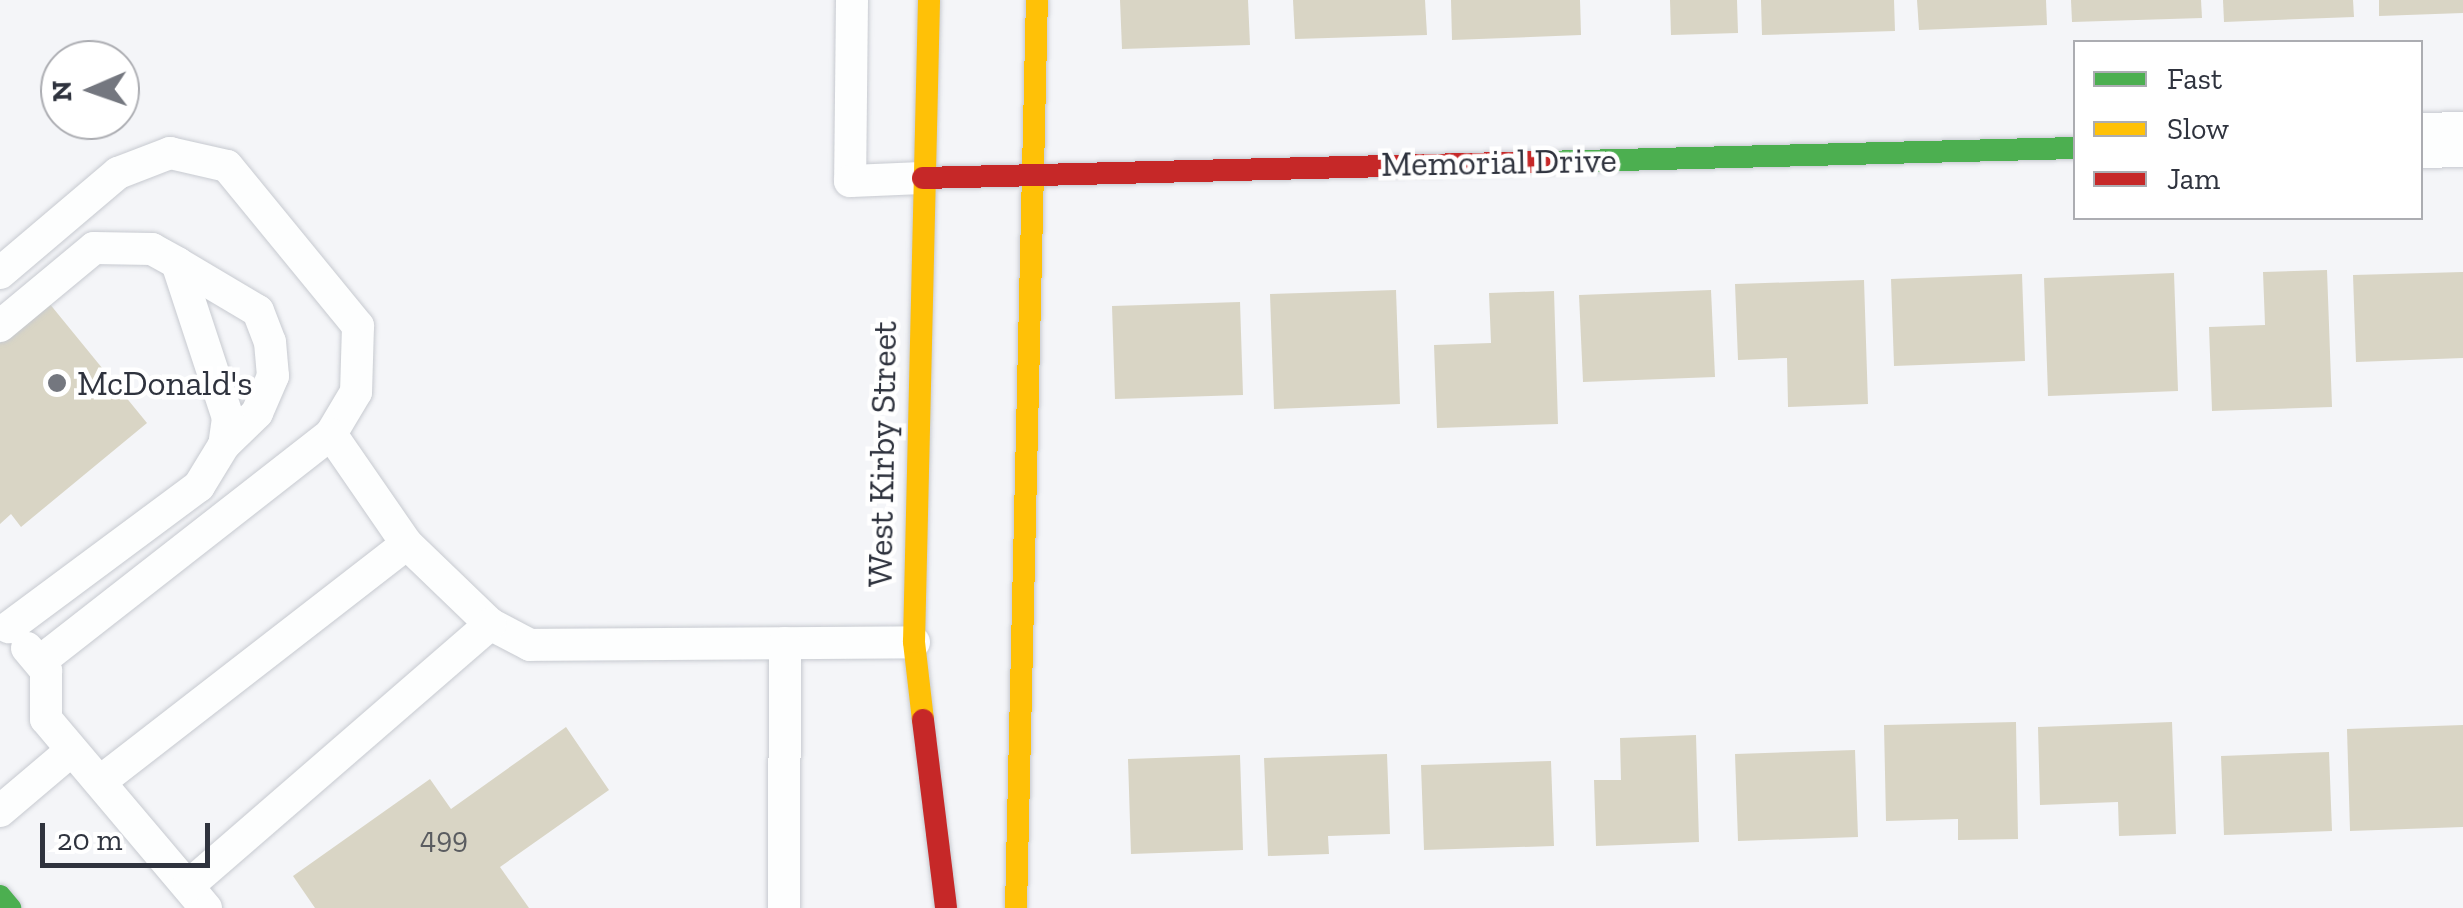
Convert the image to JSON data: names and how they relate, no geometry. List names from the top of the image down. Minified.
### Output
{"streets":{"main road":["Memorial Drive","West Kirby Street"]},"crossings":[["Memorial Drive","West Kirby Street"]],"places":["McDonald's"],"house_numbers":["499"],"legend":["Fast","Slow","Jam"],"scale_bar":"20 m","north":"left"}
